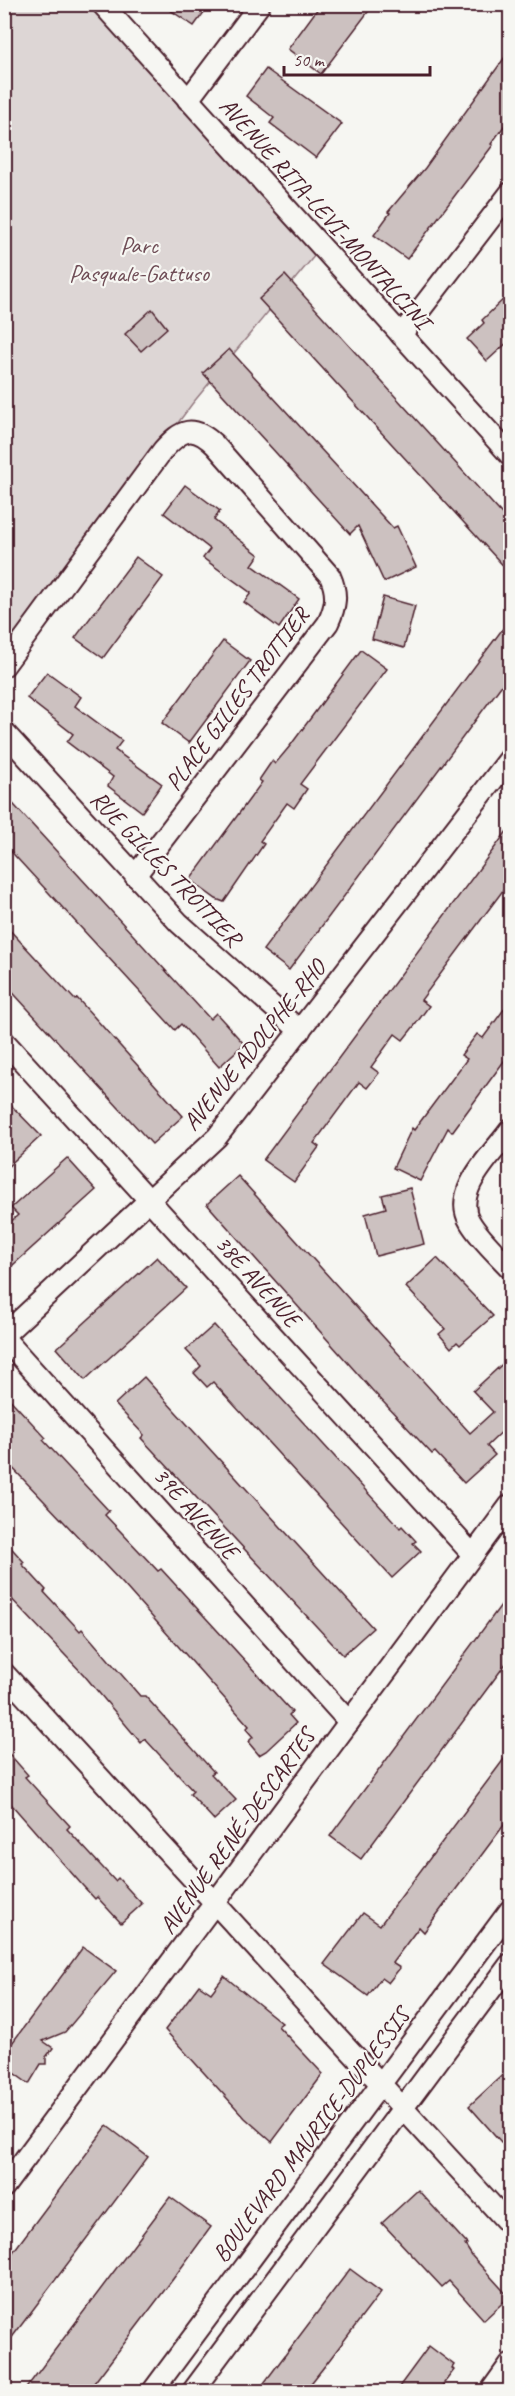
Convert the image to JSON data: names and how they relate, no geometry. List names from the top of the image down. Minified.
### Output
{"streets":{"street":["AVENUE RITA-LEVI-MONTALCINI","PLACE GILLES TROTTIER","RUE GILLES TROTTIER","AVENUE ADOLPHE-RHO","38E AVENUE","39E AVENUE","AVENUE RENÉ-DESCARTES","BOULEVARD MAURICE-DUPLESSIS"]},"crossings":[["PLACE GILLES TROTTIER","RUE GILLES TROTTIER"],["RUE GILLES TROTTIER","AVENUE ADOLPHE-RHO"],["AVENUE ADOLPHE-RHO","38E AVENUE"],["AVENUE ADOLPHE-RHO","39E AVENUE"],["38E AVENUE","AVENUE RENÉ-DESCARTES"],["39E AVENUE","AVENUE RENÉ-DESCARTES"]],"parks":["Parc Pasquale-Gattuso"],"scale_bar":"50 m"}
